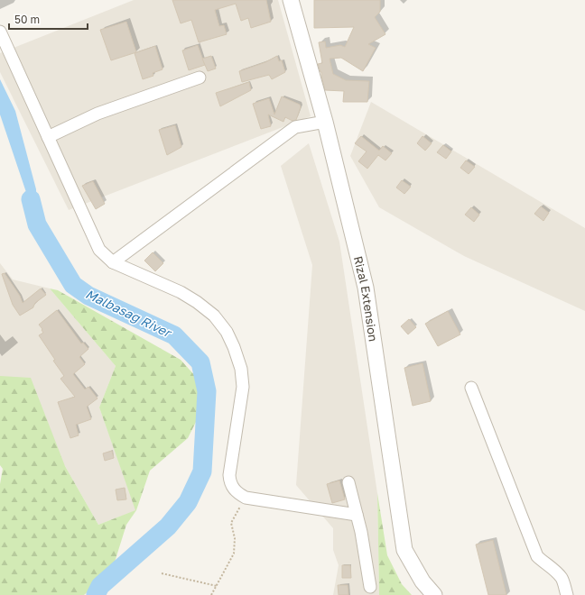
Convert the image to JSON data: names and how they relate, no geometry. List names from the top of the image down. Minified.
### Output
{"streets":{"street":["Rizal Extension"]},"water":["Malbasag River"],"scale_bar":"50 m"}
